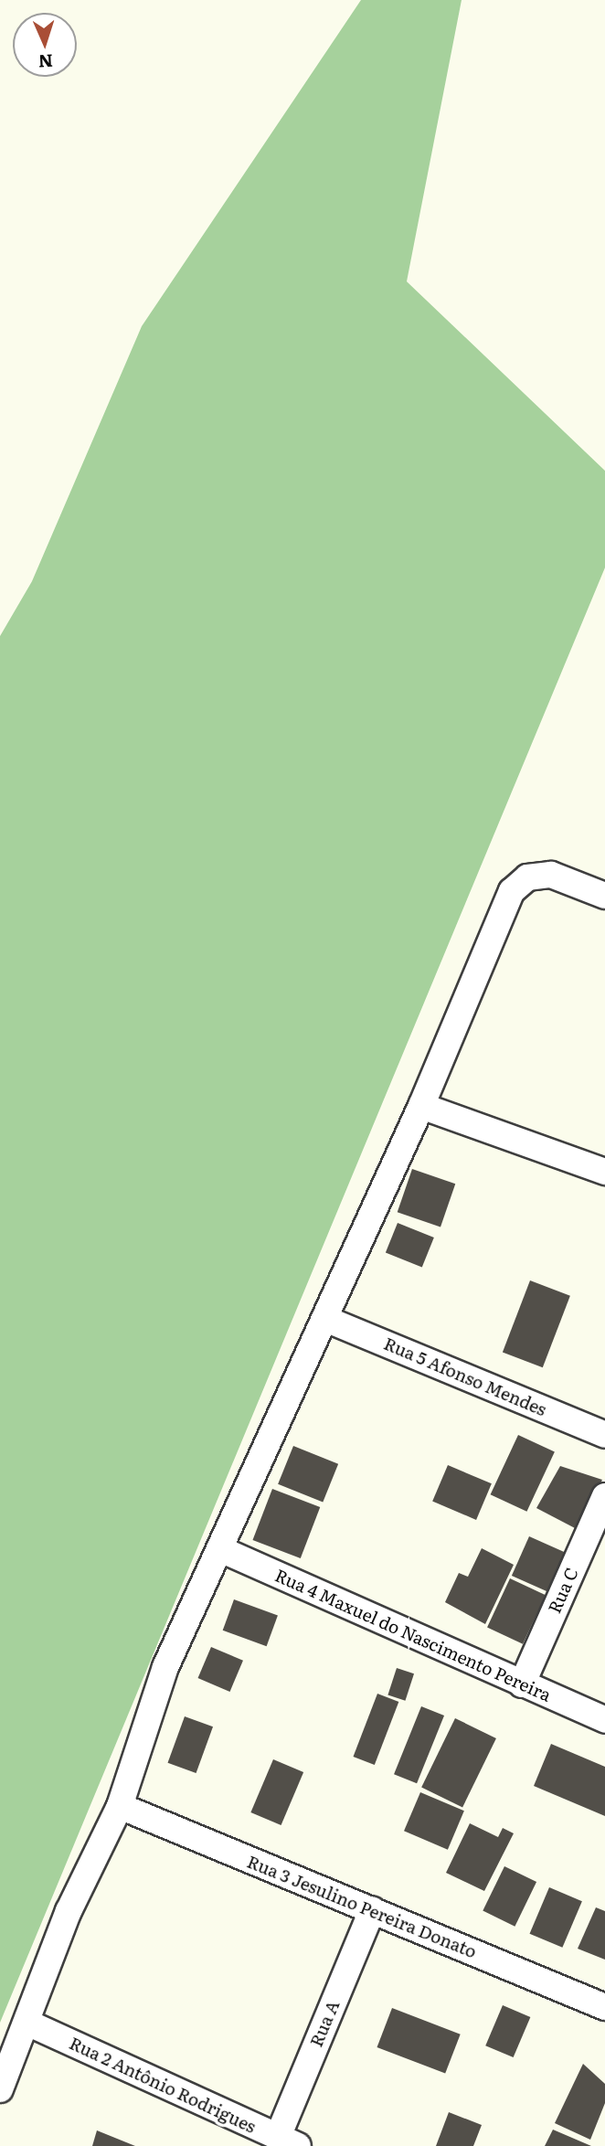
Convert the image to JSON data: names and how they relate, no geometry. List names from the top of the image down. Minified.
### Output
{"streets":{"street":["Rua 5 Afonso Mendes","Rua C","Rua 4 Maxuel do Nascimento Pereira","Rua 3 Jesulino Pereira Donato","Rua A","Rua 2 Antônio Rodrigues"]},"crossings":[["Rua C","Rua 4 Maxuel do Nascimento Pereira"],["Rua 3 Jesulino Pereira Donato","Rua A"],["Rua A","Rua 2 Antônio Rodrigues"]],"north":"bottom"}
